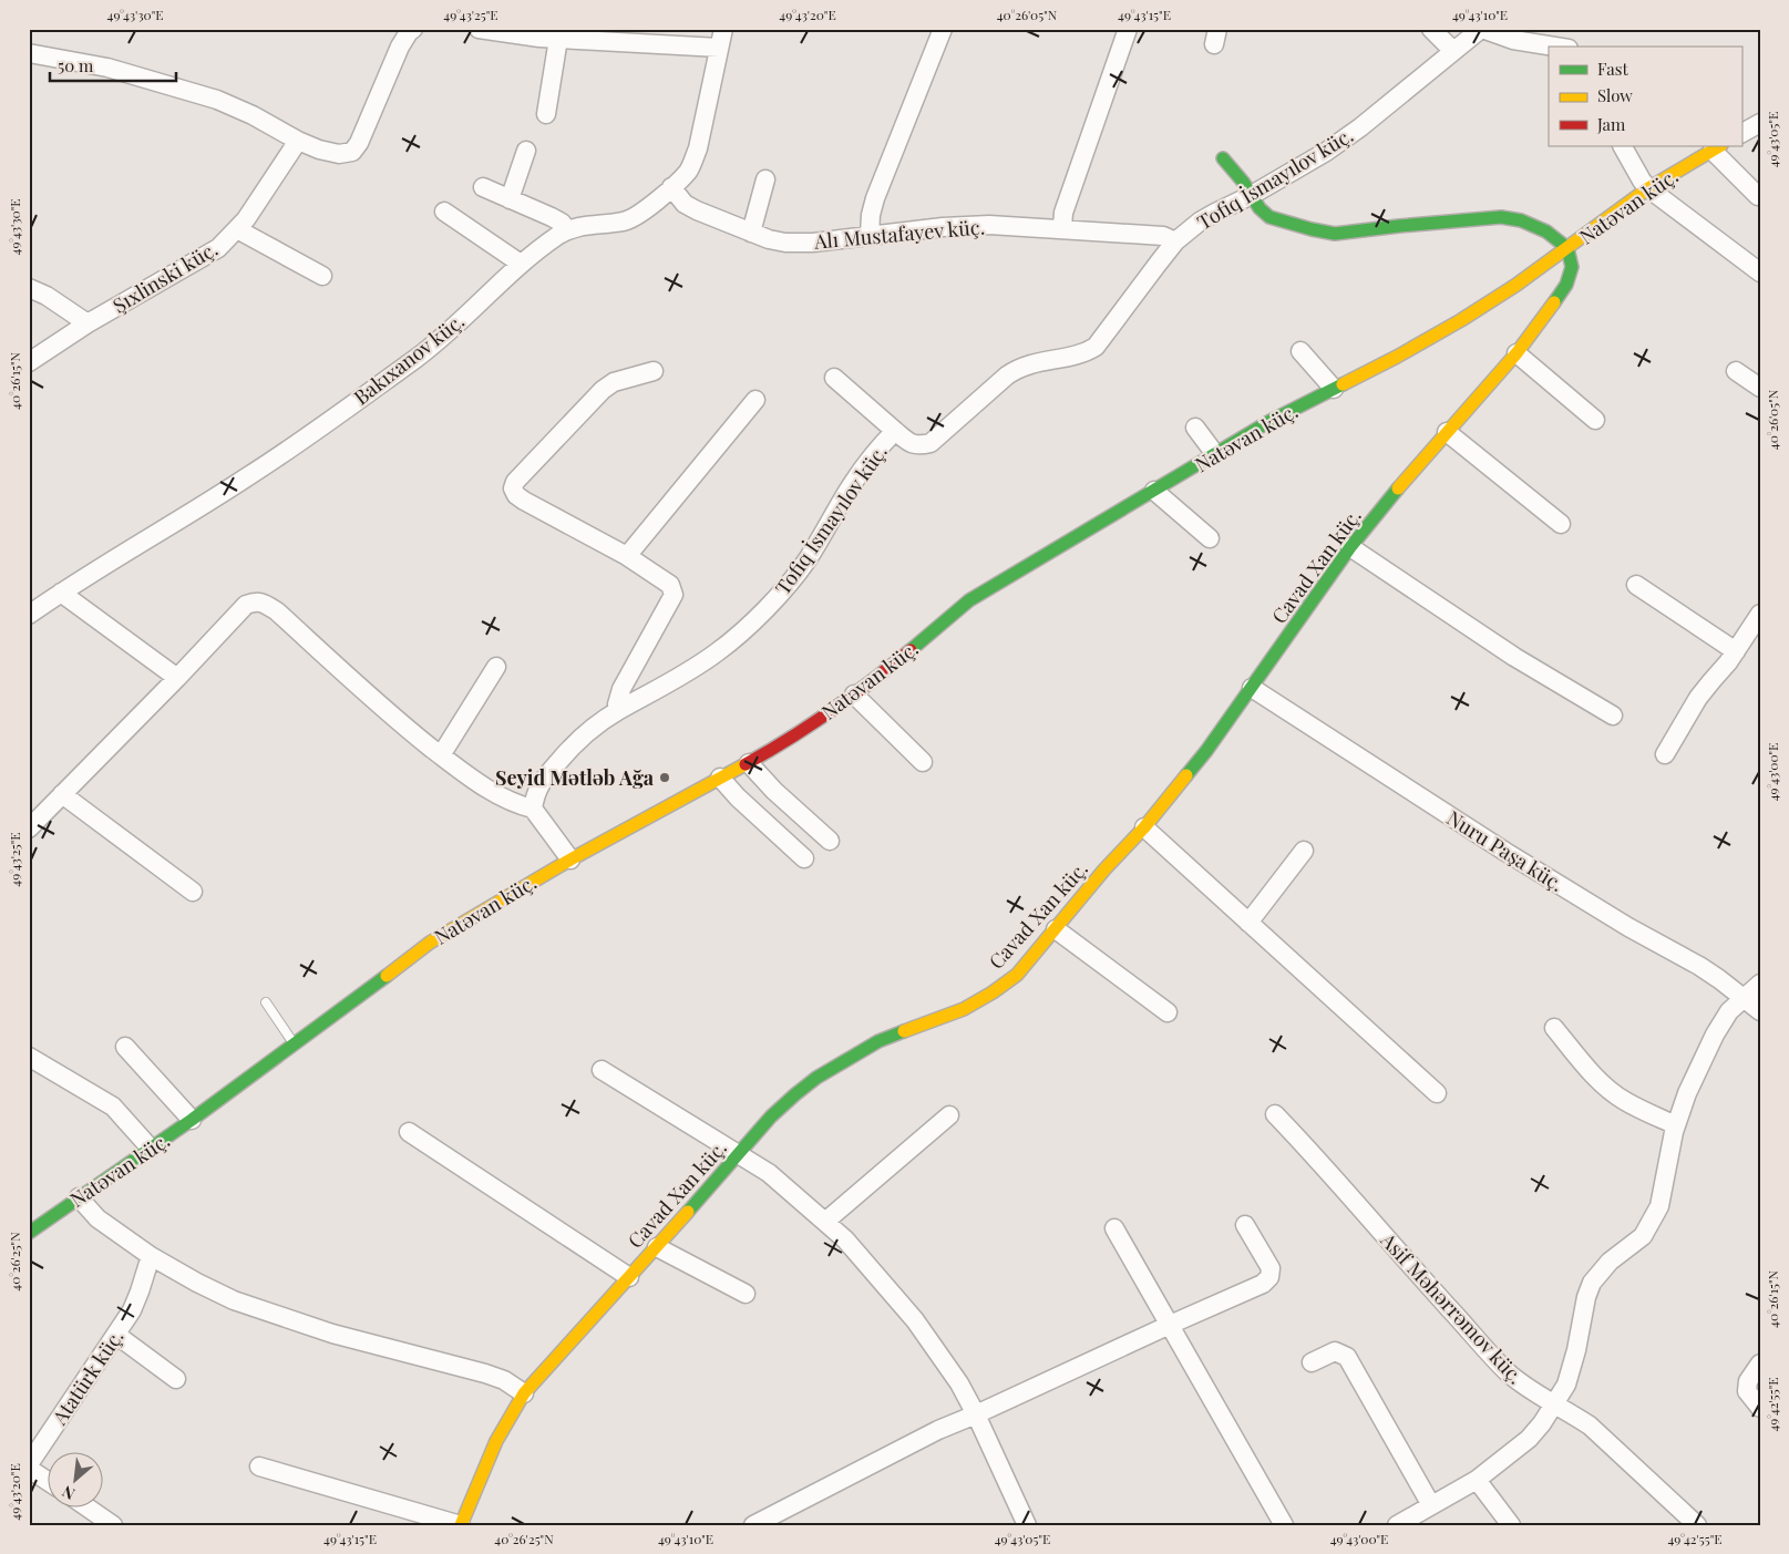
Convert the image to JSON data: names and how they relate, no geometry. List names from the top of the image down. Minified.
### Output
{"streets":{"street":["Tofiq İsmayılov küç.","Natəvan küç.","Alı Mustafayev küç.","Şıxlinski küç.","Bakıxanov küç.","Cavad Xan küç.","Nuru Paşa küç.","Asif Məhərrəmov küç.","Atatürk küç."]},"crossings":[["Tofiq İsmayılov küç.","Alı Mustafayev küç."],["Natəvan küç.","Cavad Xan küç."],["Alı Mustafayev küç.","Bakıxanov küç."],["Cavad Xan küç.","Nuru Paşa küç."]],"places":["Seyid Mətləb Ağa"],"legend":["Fast","Slow","Jam"],"scale_bar":"50 m","north":"bottom left","coordinates":["49°43'30\"E","49°43'25\"E","49°43'20\"E","40°26'05\"N","49°43'15\"E","49°43'10\"E","49°43'05\"E","40°26'15\"N","49°43'00\"E","40°26'25\"N","49°42'55\"E"]}
